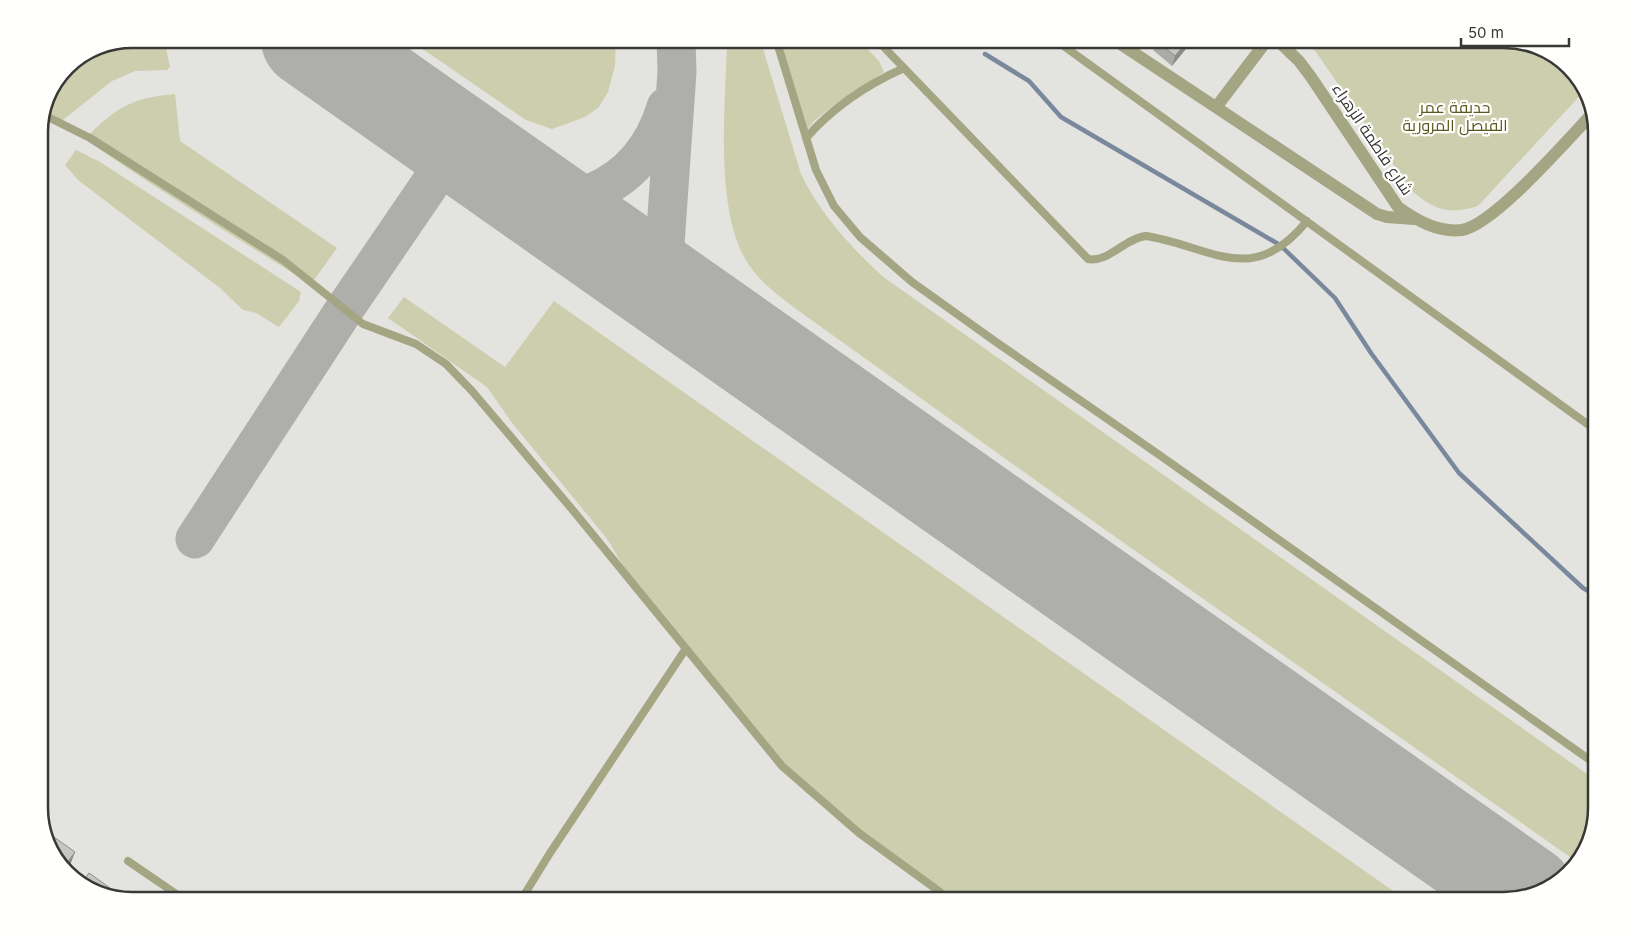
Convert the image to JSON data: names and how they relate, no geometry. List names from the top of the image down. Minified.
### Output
{"streets":{"street":["شارع فاطمة الزهراء"]},"parks":["حديقة عمر الفيصل المرورية"],"scale_bar":"50 m"}
